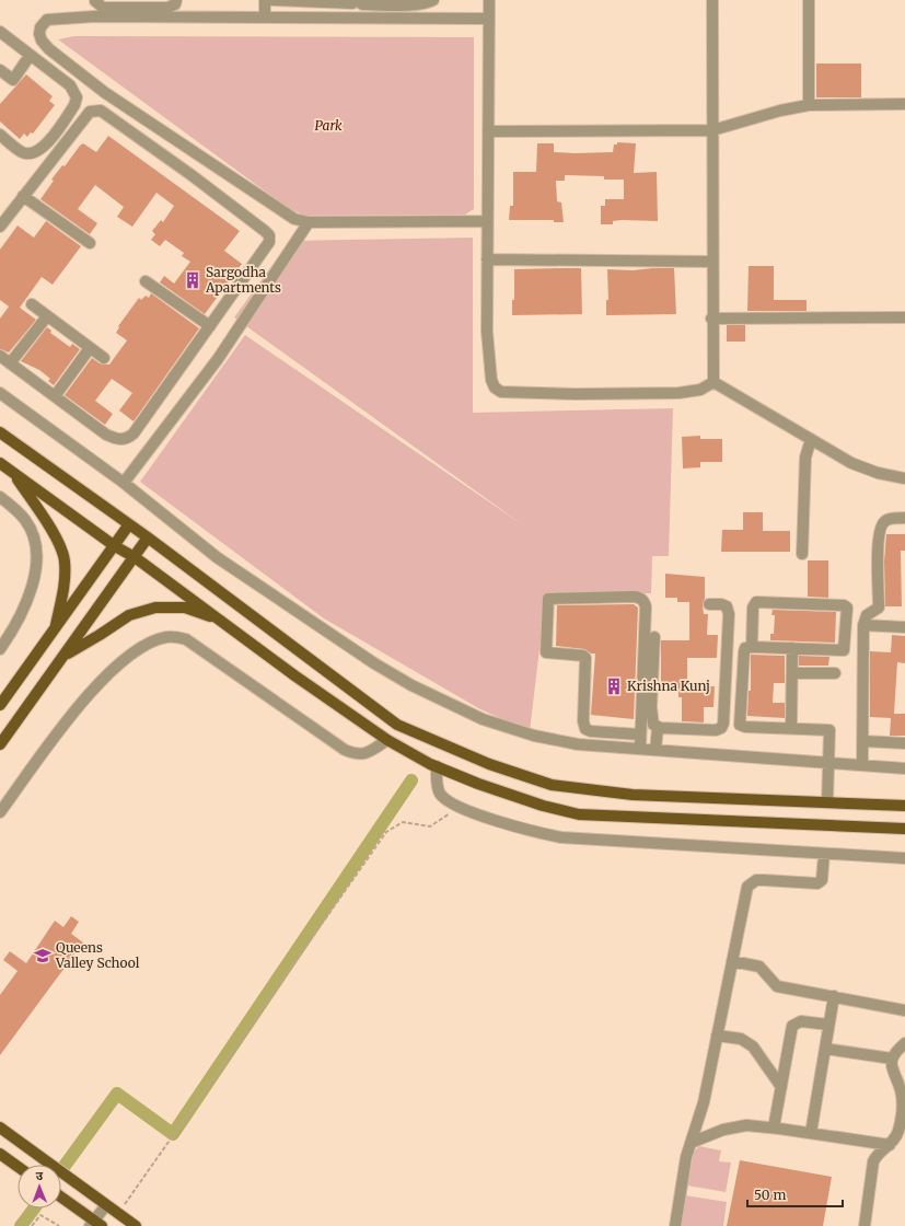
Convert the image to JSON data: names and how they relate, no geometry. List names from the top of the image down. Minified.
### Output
{"parks":["Park"],"places":{"building":["Sargodha Apartments","Krishna Kunj"],"school or university":["Queens Valley School"]},"scale_bar":"50 m","north":"top"}
